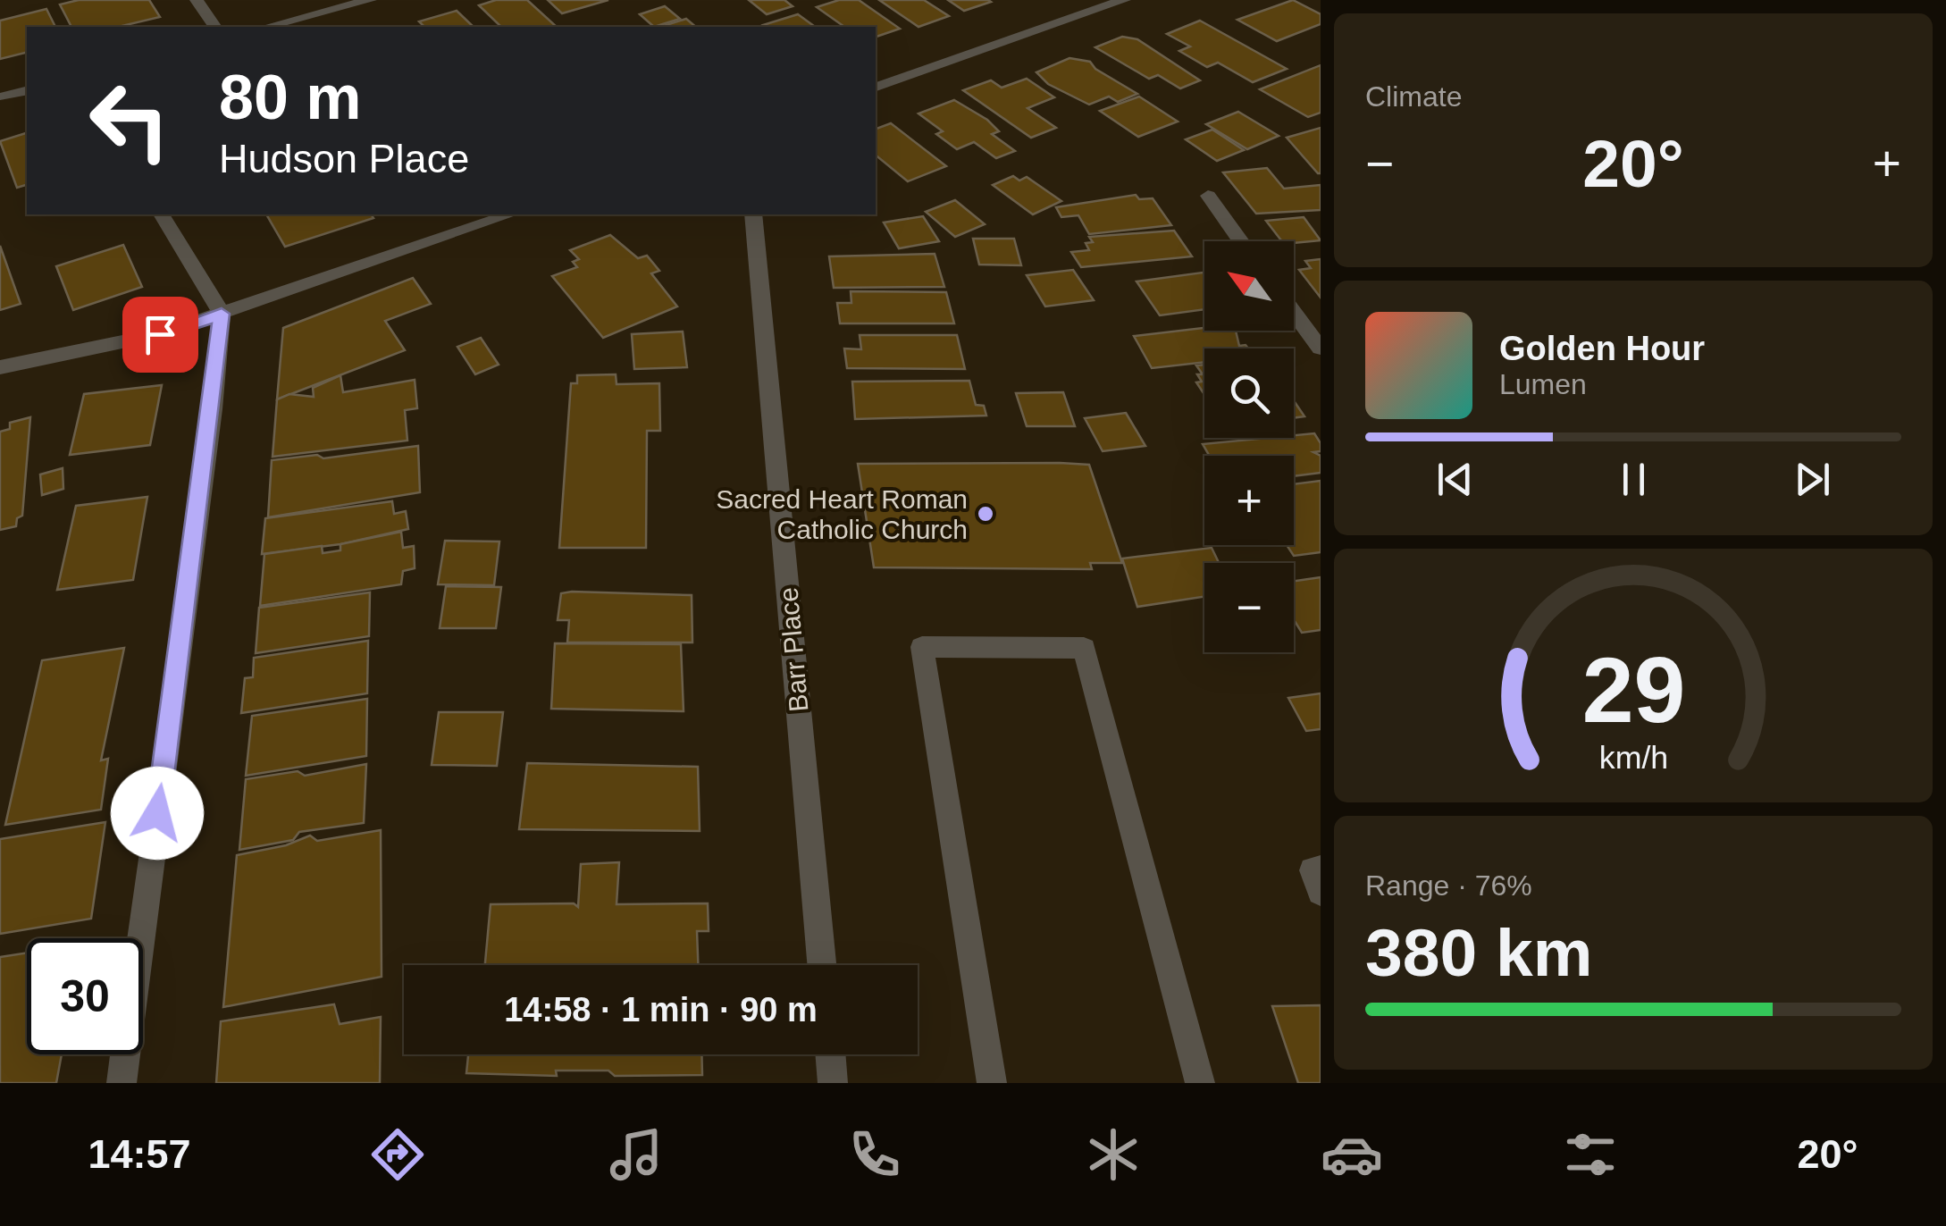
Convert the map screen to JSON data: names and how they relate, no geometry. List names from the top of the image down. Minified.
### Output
{"streets":{"street":["Barr Place"]},"places":["Sacred Heart Roman Catholic Church"],"north":"top left","page":{"tile":["Climate",["Range · 76%","380 km"]],"turn":["80 m","Hudson Place"],"heat":["−","20°","+"],"map_buttons":["+","−"],"song":["Golden Hour","Lumen"],"limit":"30","trip":"14:58 · 1 min · 90 m","tabs":["14:57","20°"],"gauge":["29","km/h"]}}
